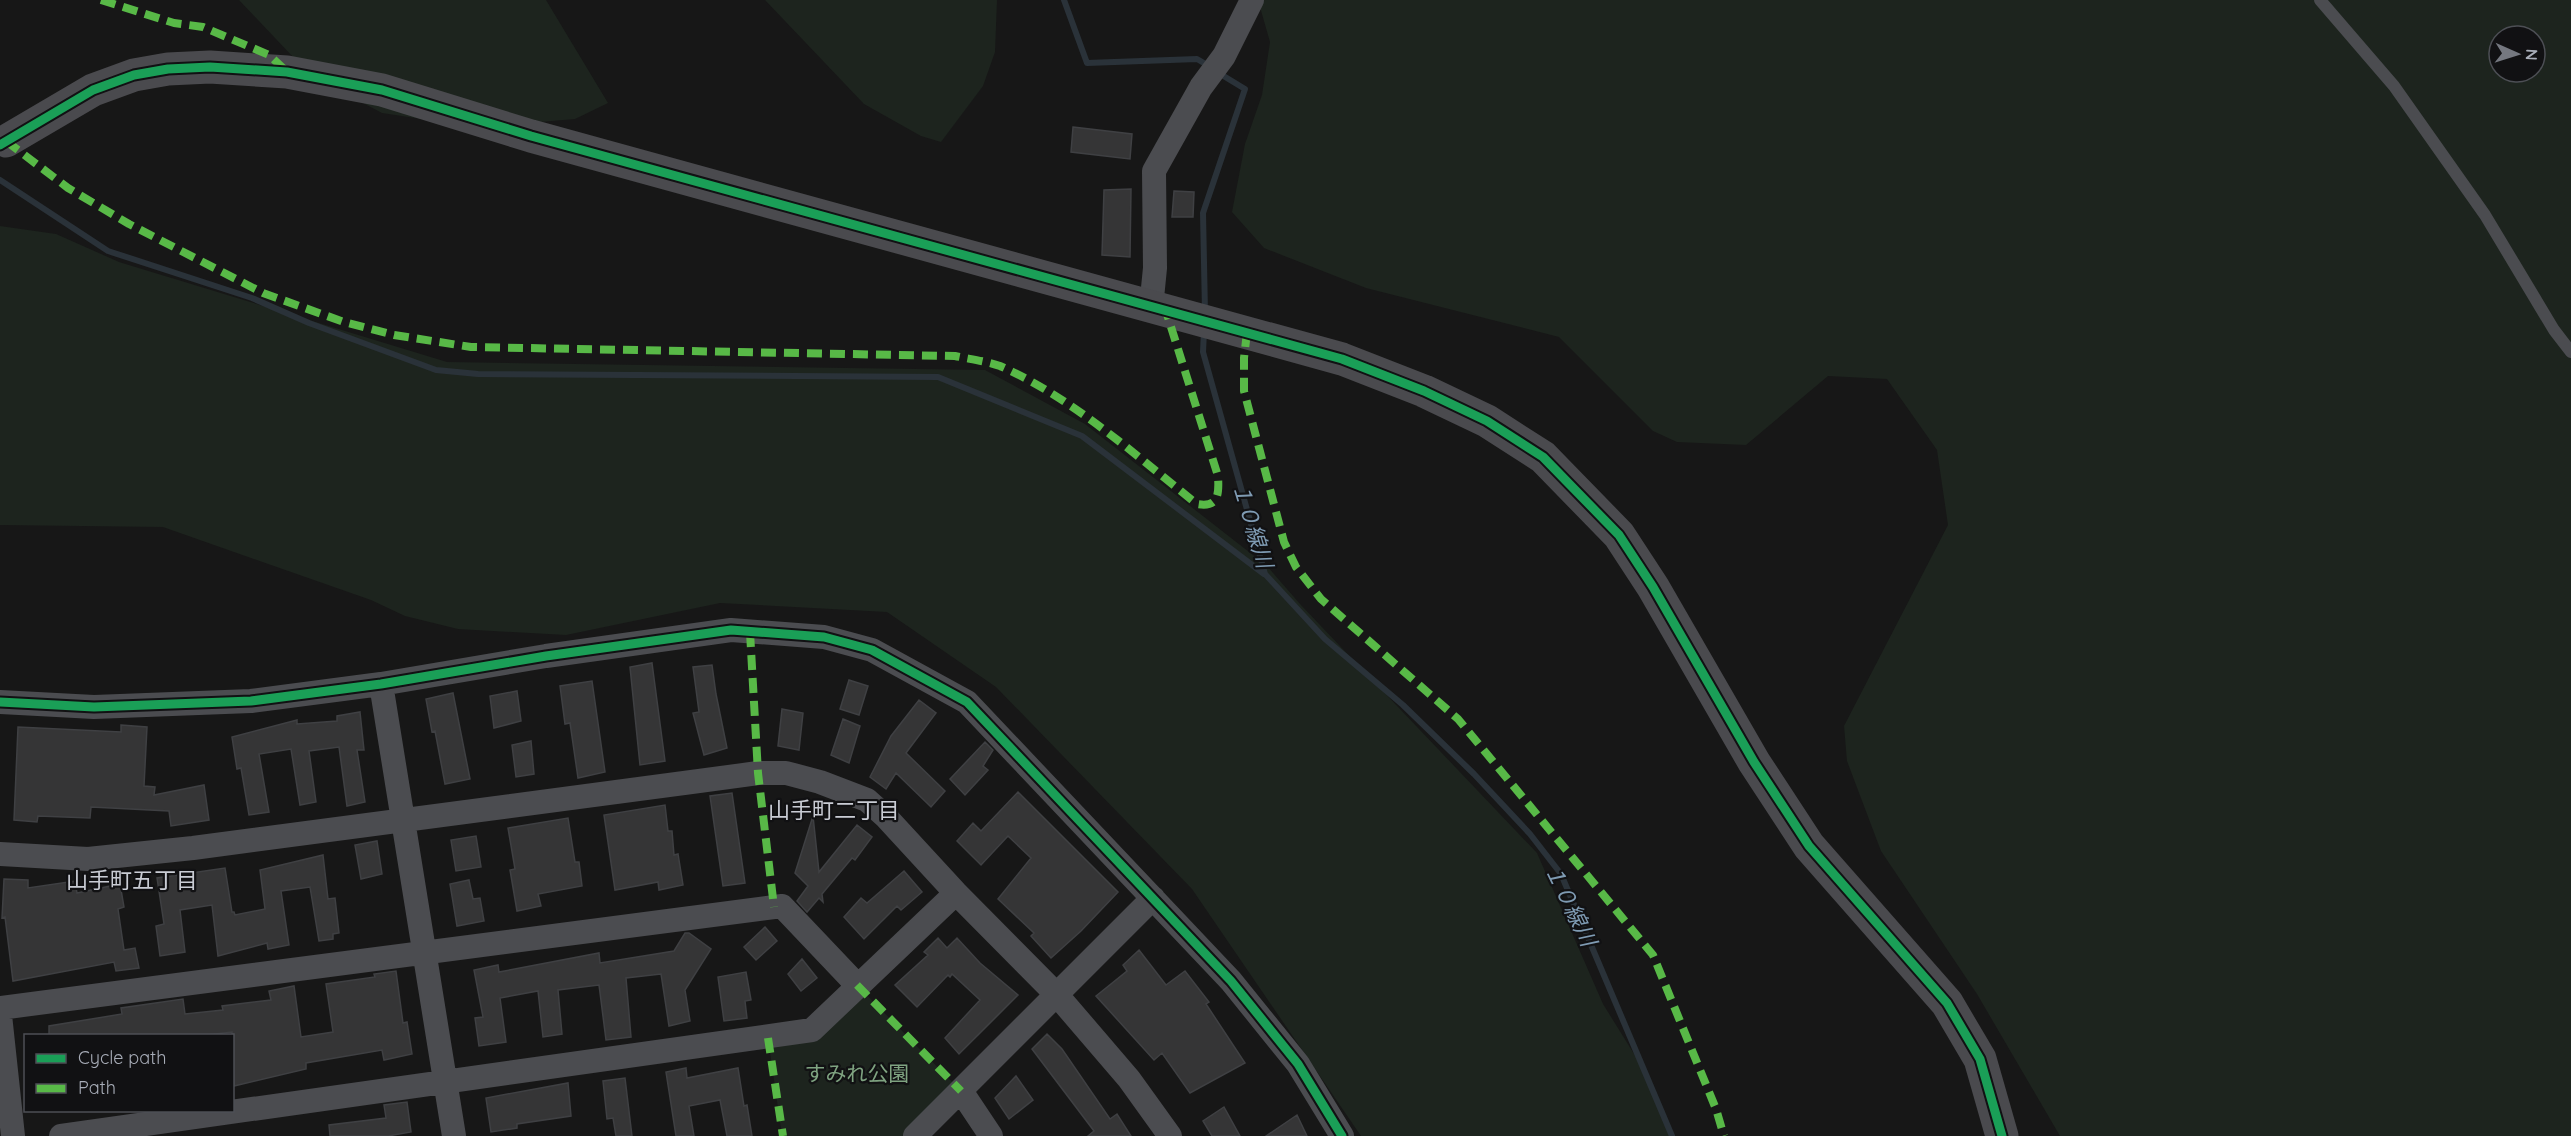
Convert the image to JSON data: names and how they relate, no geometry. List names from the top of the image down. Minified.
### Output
{"districts":["山手町二丁目","山手町五丁目"],"water":["１０線川"],"parks":["すみれ公園"],"legend":["Cycle path","Path"],"north":"right"}
